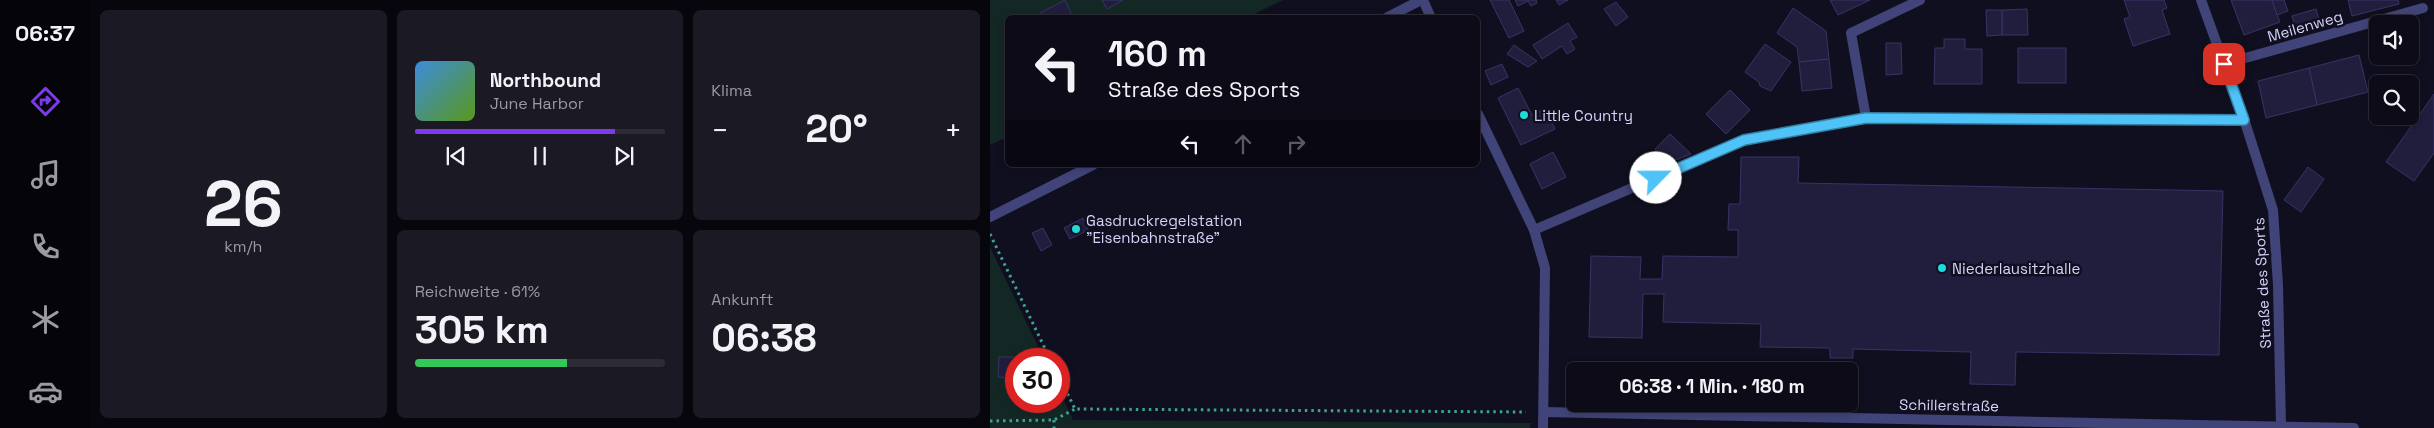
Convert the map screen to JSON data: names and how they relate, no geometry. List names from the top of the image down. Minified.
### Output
{"streets":{"street":["Meilenweg","Straße des Sports","Schillerstraße"]},"crossings":[["Meilenweg","Straße des Sports"],["Straße des Sports","Schillerstraße"]],"places":["Little Country","Gasdruckregelstation \"Eisenbahnstraße\"","Niederlausitzhalle"],"page":{"tabs":"06:37","tile":[["26","km/h"],"Klima",["Reichweite · 61%","305 km"],["Ankunft","06:38"]],"turn":["160 m","Straße des Sports"],"song":["Northbound","June Harbor"],"heat":["−","20°","+"],"limit":"30","trip":"06:38 · 1 Min. · 180 m"}}
